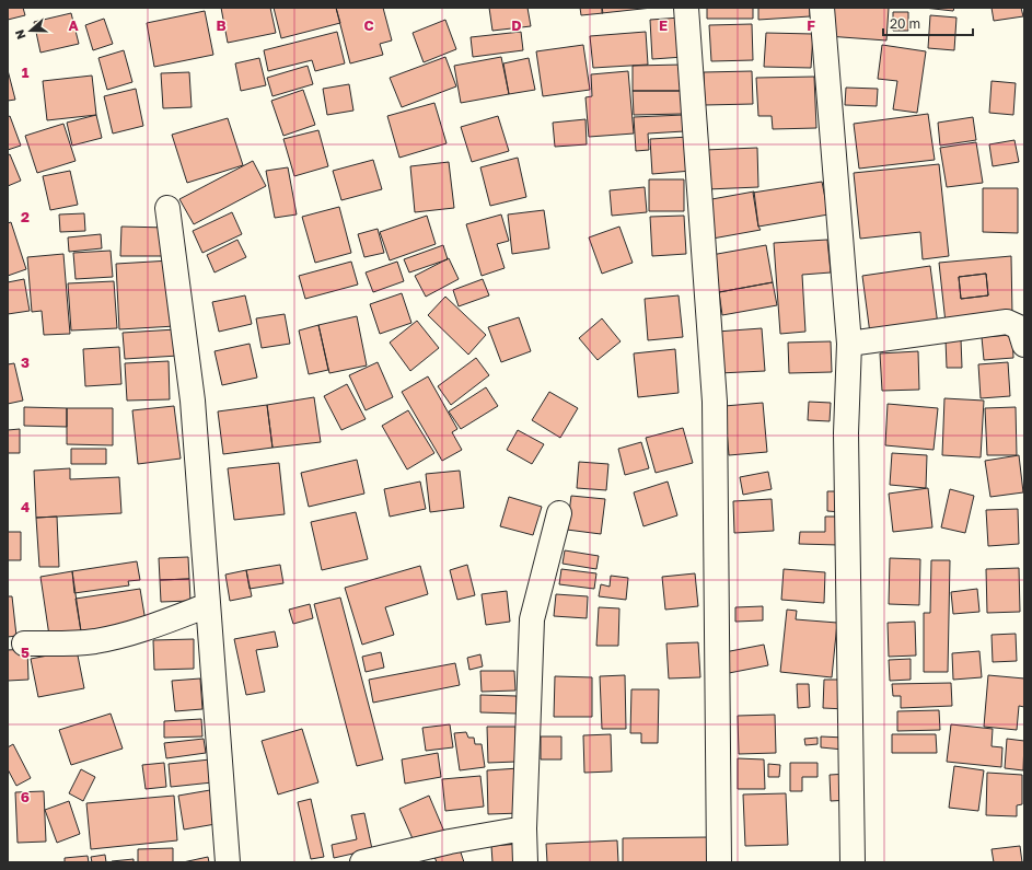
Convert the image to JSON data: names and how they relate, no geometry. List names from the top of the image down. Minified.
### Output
{"scale_bar":"20 m","north":"left","grid":{"columns":["A","B","C","D","E","F"],"rows":["1","2","3","4","5","6"]}}
